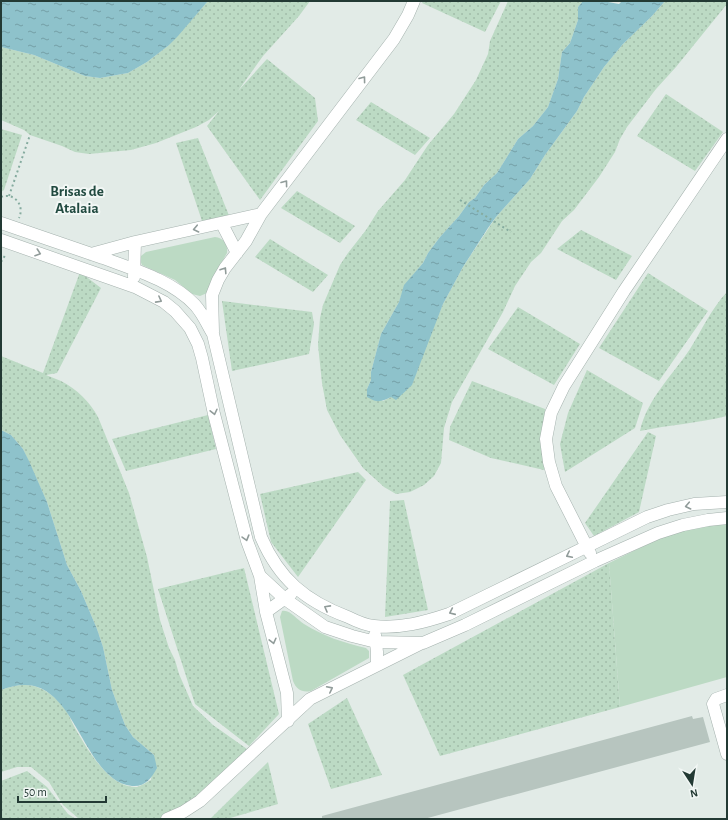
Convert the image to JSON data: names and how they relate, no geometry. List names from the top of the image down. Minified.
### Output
{"districts":["Brisas de Atalaia"],"scale_bar":"50 m","north":"bottom"}
